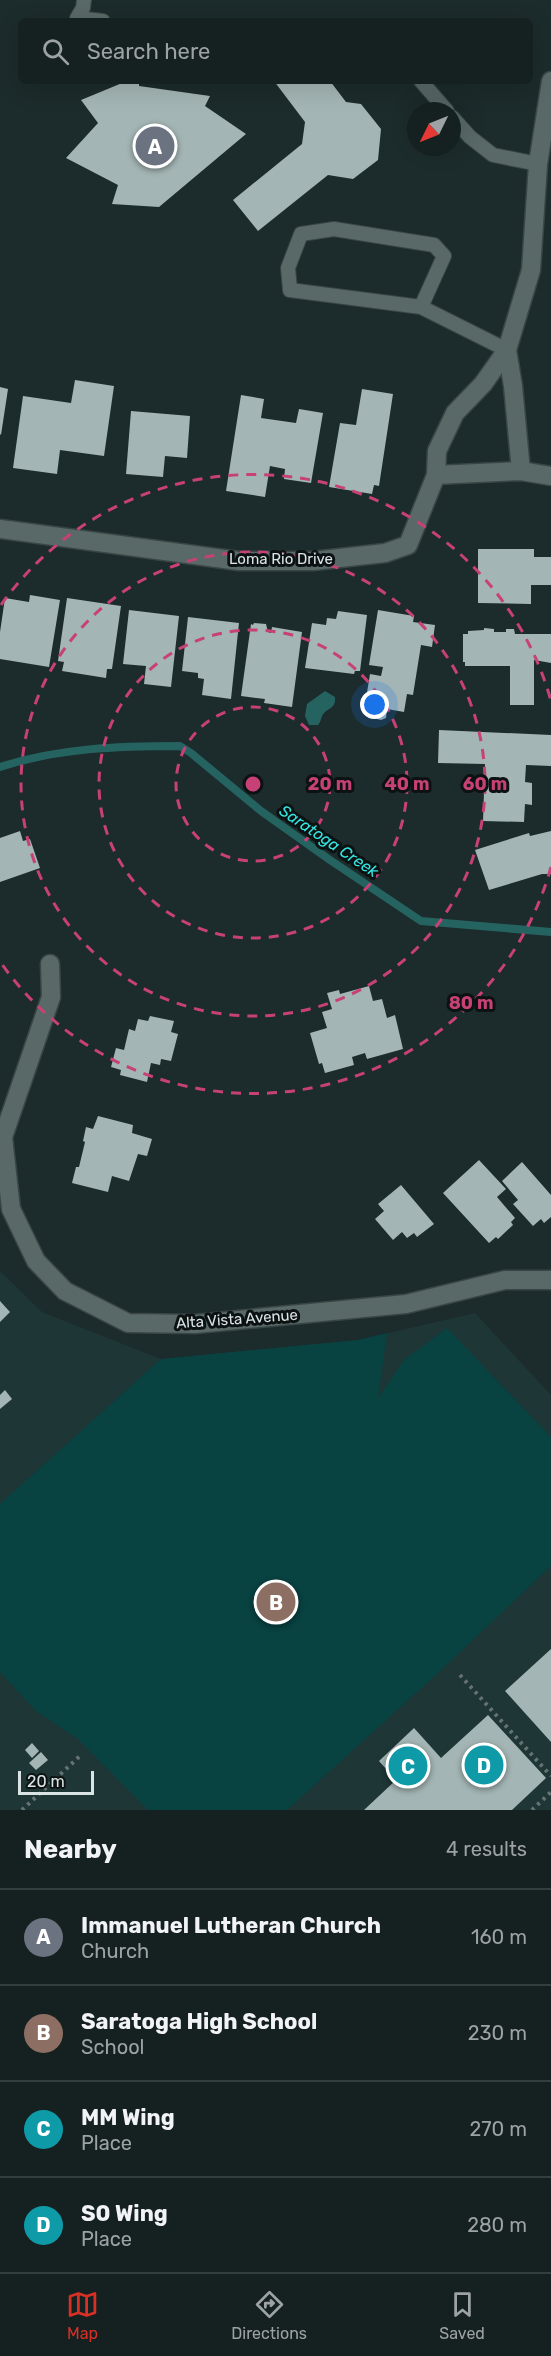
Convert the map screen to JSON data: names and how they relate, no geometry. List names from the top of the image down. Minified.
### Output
{"streets":{"street":["Loma Rio Drive","Alta Vista Avenue"]},"water":["Saratoga Creek"],"scale_bar":"20 m","north":"bottom left","page":{"search":"Search here","pins":["A","B","D","C"],"scale":"20 m","heading":["Nearby","4 results"],"list":[{"mark":"A","name":"Immanuel Lutheran Church","note":"Church","value":"160 m"},{"mark":"B","name":"Saratoga High School","note":"School","value":"230 m"},{"mark":"C","name":"MM Wing","note":"Place","value":"270 m"},{"mark":"D","name":"S0 Wing","note":"Place","value":"280 m"}],"nav":["Map","Directions","Saved"]},"rings":["20 m","40 m","60 m","80 m"]}
